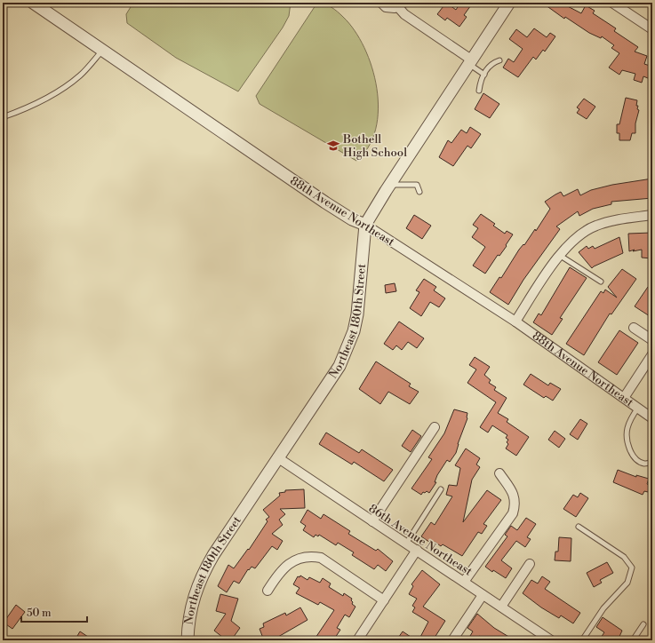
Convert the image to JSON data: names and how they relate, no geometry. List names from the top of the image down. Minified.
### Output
{"streets":{"street":["88th Avenue Northeast","Northeast 180th Street","86th Avenue Northeast"]},"crossings":[["88th Avenue Northeast","Northeast 180th Street"],["Northeast 180th Street","86th Avenue Northeast"]],"places":{"school or university":["Bothell High School"]},"scale_bar":"50 m"}
